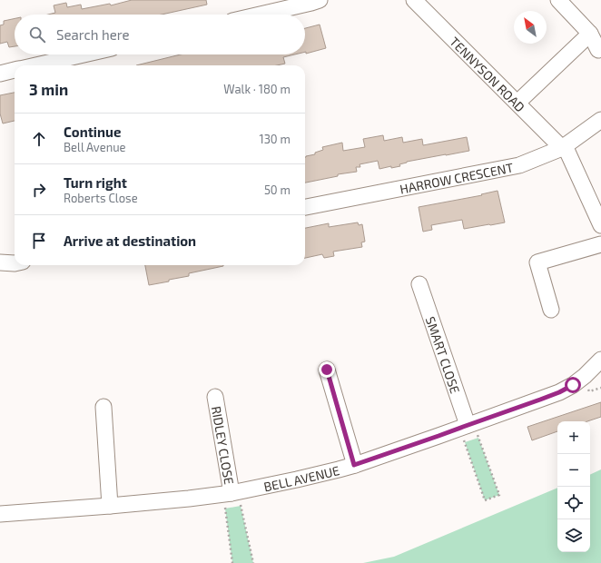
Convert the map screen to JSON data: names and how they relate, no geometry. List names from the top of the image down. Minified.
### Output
{"streets":{"street":["TENNYSON ROAD","HARROW CRESCENT","SMART CLOSE","RIDLEY CLOSE","BELL AVENUE"]},"crossings":[["TENNYSON ROAD","HARROW CRESCENT"],["SMART CLOSE","BELL AVENUE"],["RIDLEY CLOSE","BELL AVENUE"]],"north":"top left","page":{"search":"Search here","heading":["3 min","Walk · 180 m"],"list":[["Continue","Bell Avenue","130 m"],["Turn right","Roberts Close","50 m"],"Arrive at destination"],"map_buttons":["+","−"]}}
